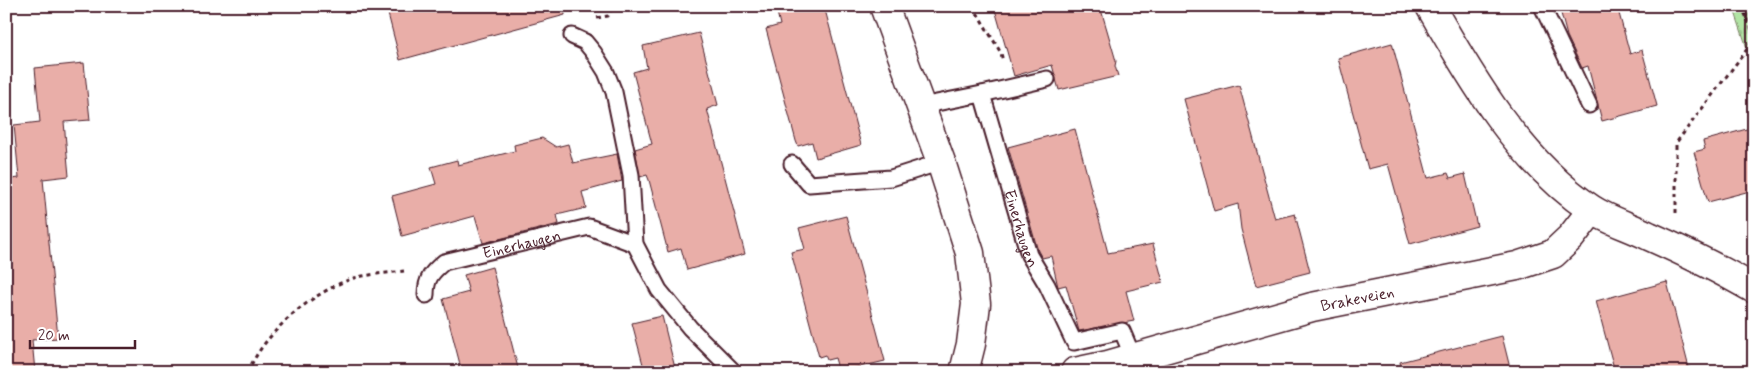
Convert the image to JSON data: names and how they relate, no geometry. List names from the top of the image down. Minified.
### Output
{"streets":{"street":["Brakeveien"],"lane":["Einerhaugen"]},"crossings":[["Einerhaugen","Brakeveien"]],"scale_bar":"20 m"}
